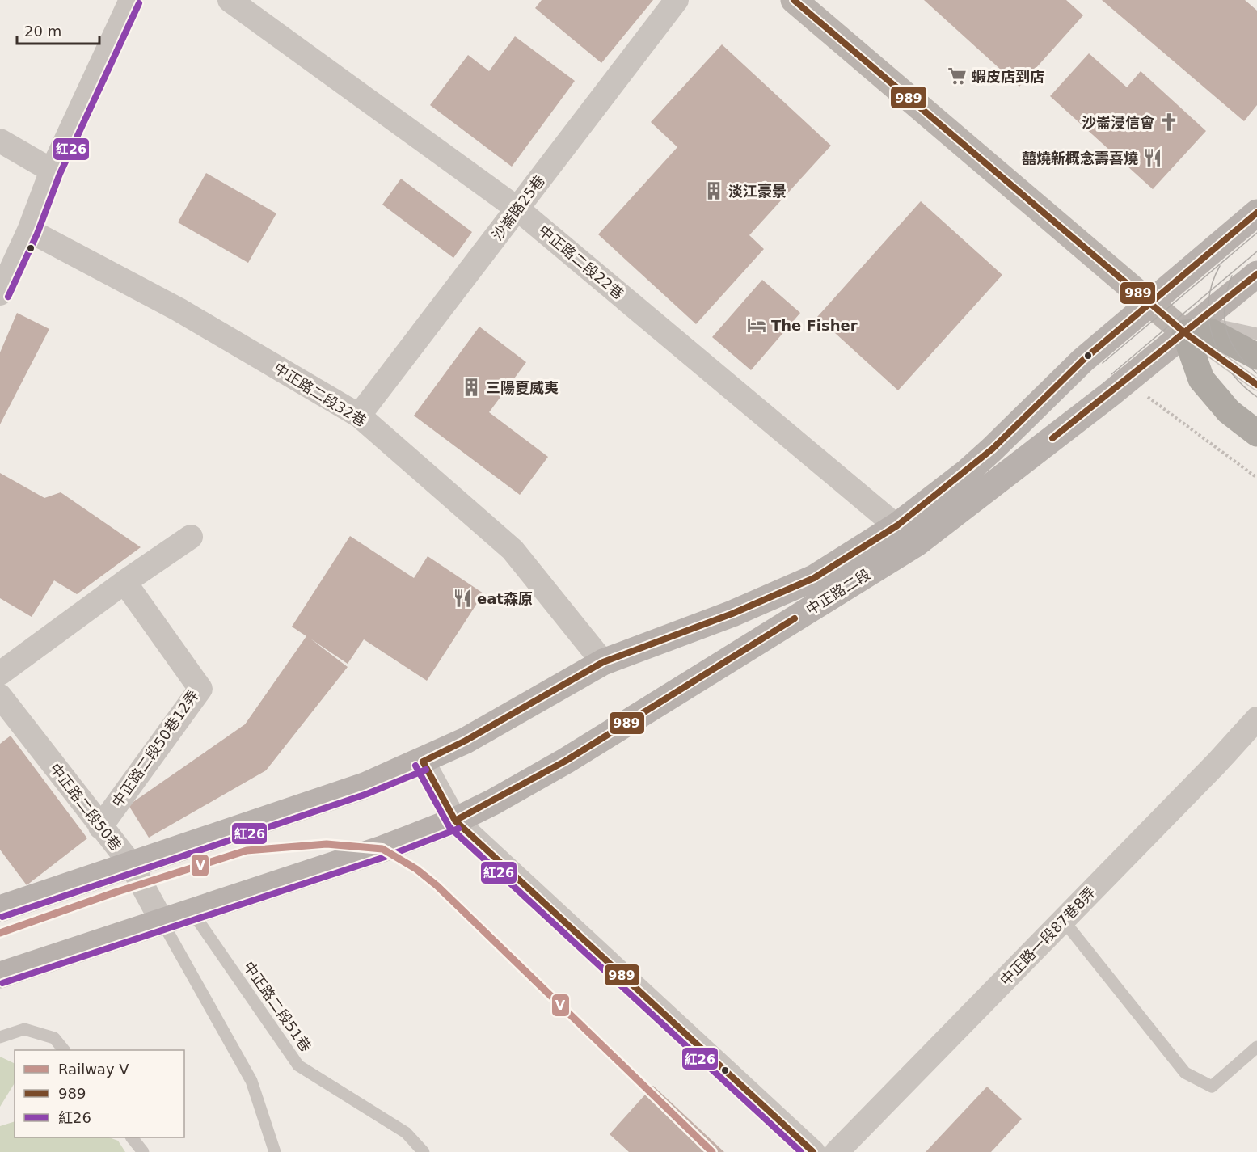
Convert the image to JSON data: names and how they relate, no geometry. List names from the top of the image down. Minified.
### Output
{"streets":{"main road":["中正路二段"],"street":["沙崙路25巷","中正路二段22巷","中正路二段32巷","中正路二段50巷12弄","中正路二段50巷","中正路一段87巷8弄"],"lane":["中正路二段51巷"]},"crossings":[["沙崙路25巷","中正路二段22巷"],["沙崙路25巷","中正路二段32巷"],["中正路二段22巷","中正路二段"],["中正路二段32巷","中正路二段"],["中正路二段","中正路二段50巷"],["中正路二段","中正路二段51巷"],["中正路二段50巷12弄","中正路二段50巷"]],"places":{"supermarket":["蝦皮店到店"],"church":["沙崙浸信會"],"restaurant":["囍燒新概念壽喜燒","eat森原"],"building":["淡江豪景","三陽夏威夷"],"hotel":["The Fisher"]},"lines":["transit line 989","transit line 紅26","rail line V"],"legend":["Railway V","989","紅26"],"scale_bar":"20 m"}
